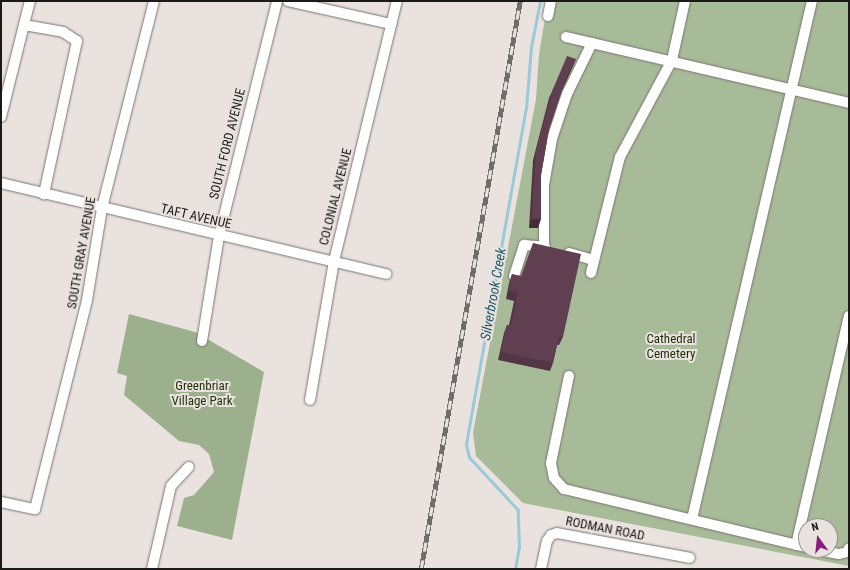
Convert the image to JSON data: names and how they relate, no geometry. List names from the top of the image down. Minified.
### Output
{"streets":{"street":["SOUTH FORD AVENUE","COLONIAL AVENUE","TAFT AVENUE","SOUTH GRAY AVENUE","RODMAN ROAD"]},"crossings":[["SOUTH FORD AVENUE","TAFT AVENUE"],["COLONIAL AVENUE","TAFT AVENUE"],["TAFT AVENUE","SOUTH GRAY AVENUE"]],"water":["Silverbrook Creek"],"parks":["Cathedral Cemetery","Greenbriar Village Park"],"north":"top"}
